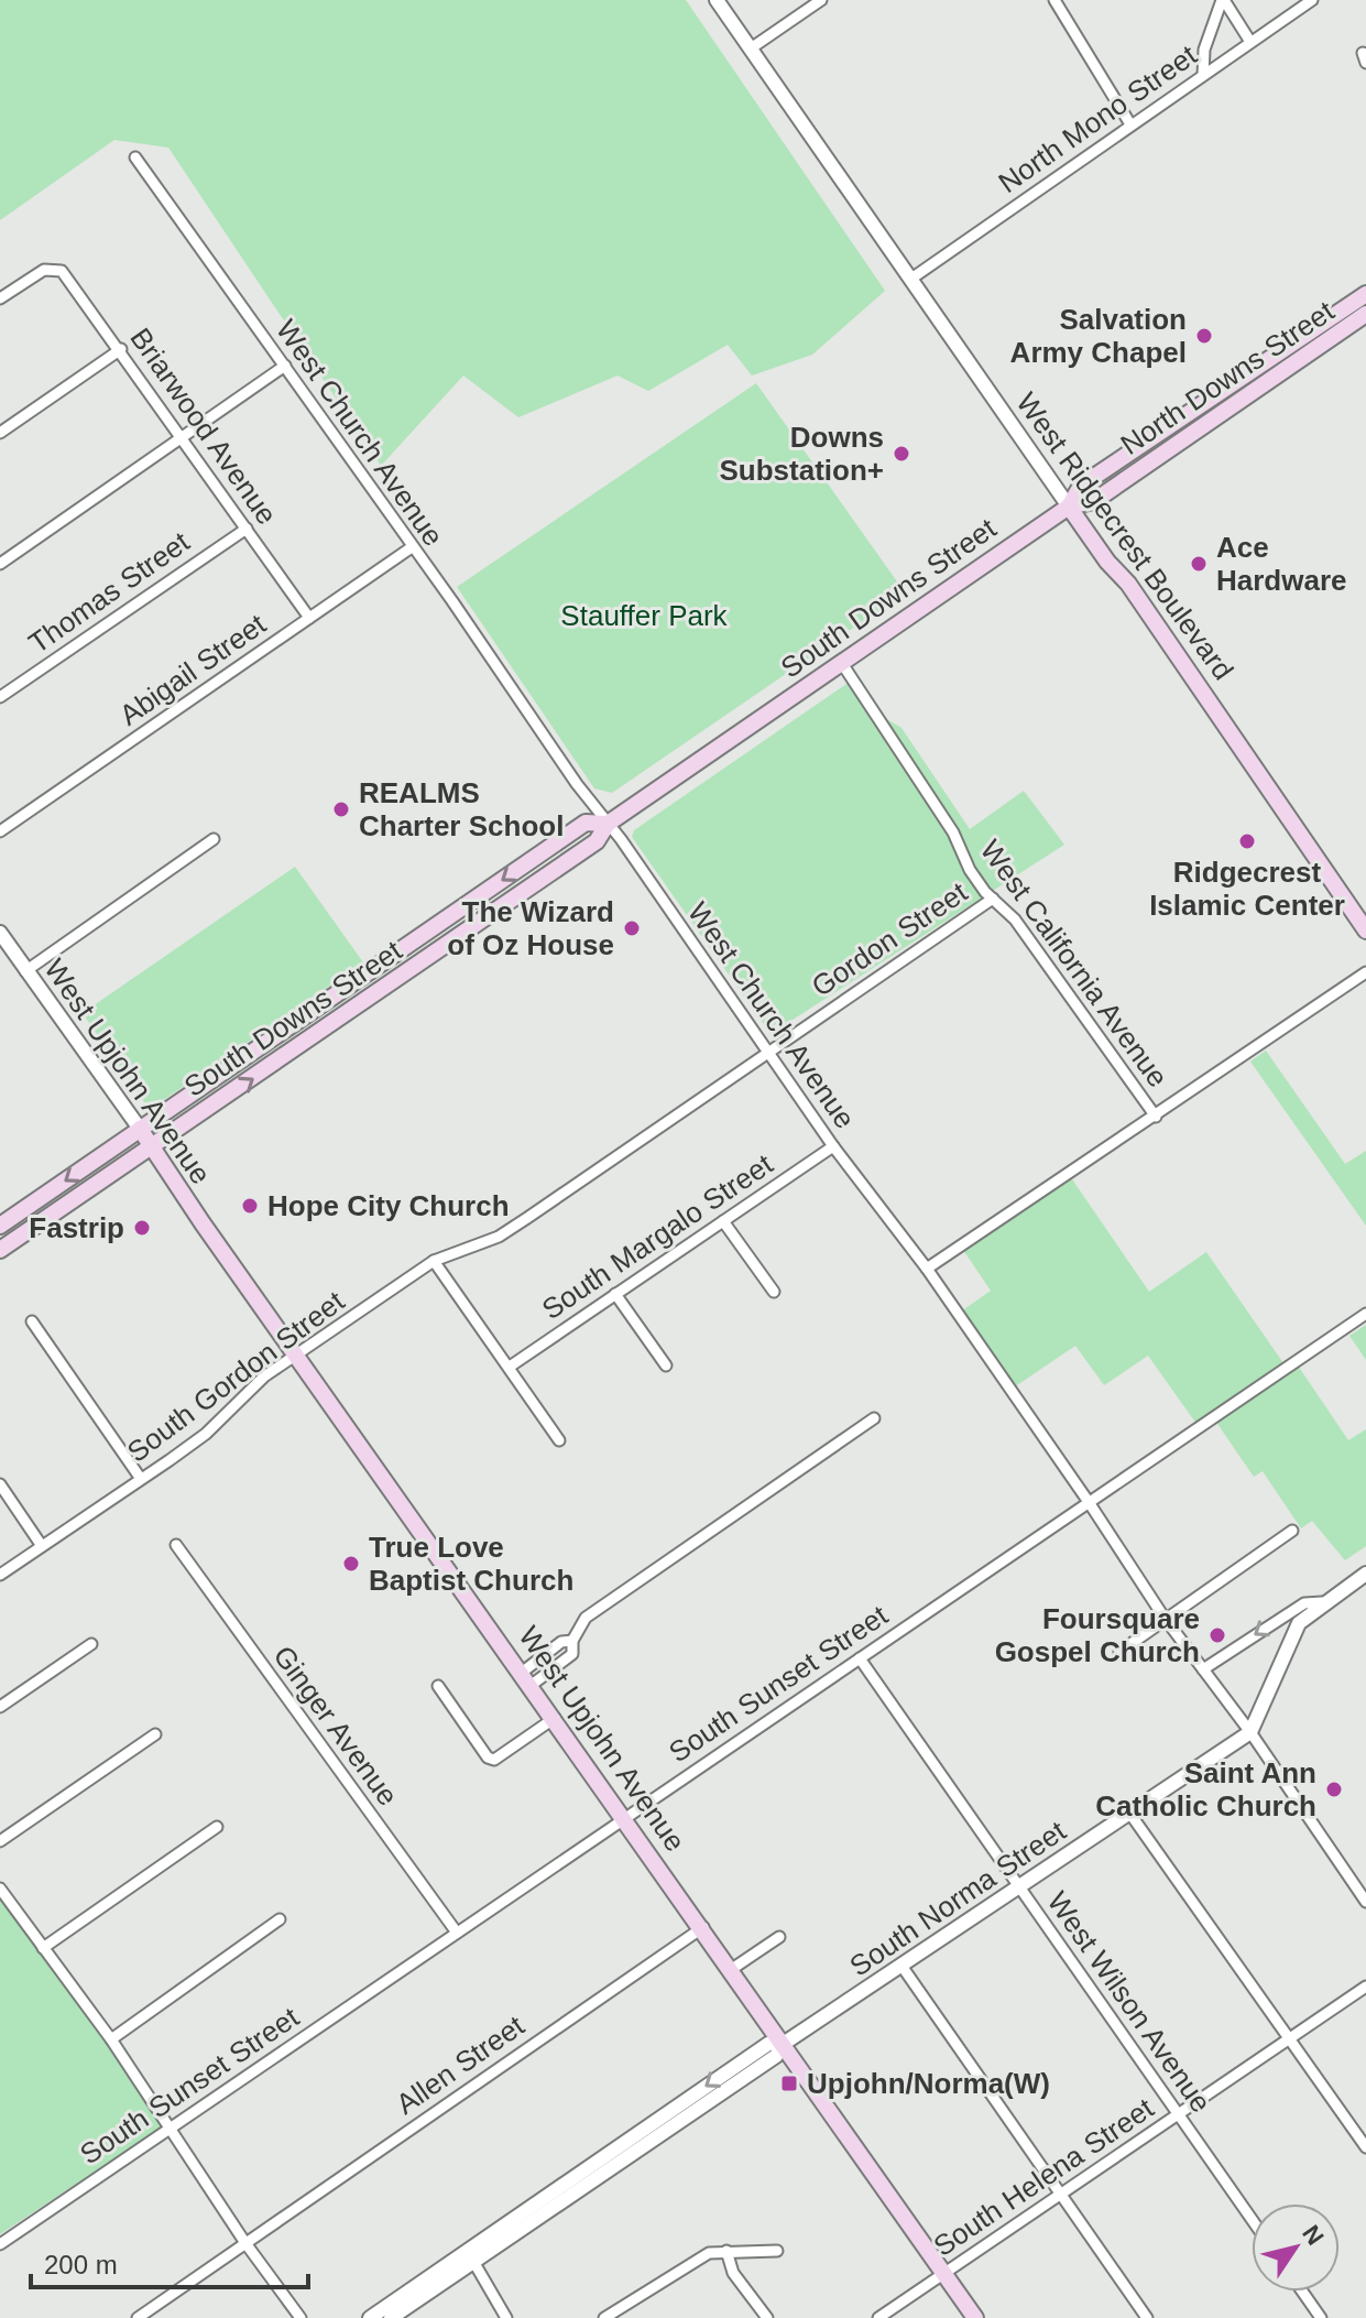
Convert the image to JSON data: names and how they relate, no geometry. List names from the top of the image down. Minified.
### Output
{"streets":{"main road":["North Downs Street","West Ridgecrest Boulevard","South Downs Street","West Upjohn Avenue"],"street":["North Mono Street","Briarwood Avenue","West Church Avenue","Thomas Street","Abigail Street","Gordon Street","West California Avenue","South Margalo Street","South Gordon Street","South Sunset Street","Ginger Avenue","South Norma Street","West Wilson Avenue","Allen Street","South Helena Street"]},"crossings":[["North Mono Street","West Ridgecrest Boulevard"],["North Downs Street","West Ridgecrest Boulevard"],["North Downs Street","South Downs Street"],["Briarwood Avenue","Thomas Street"],["Briarwood Avenue","Abigail Street"],["West Church Avenue","South Downs Street"],["West Church Avenue","Abigail Street"],["West Church Avenue","Gordon Street"],["West Church Avenue","South Margalo Street"],["West Church Avenue","South Gordon Street"],["West Church Avenue","South Sunset Street"],["West Church Avenue","South Norma Street"],["West Ridgecrest Boulevard","South Downs Street"],["South Downs Street","West California Avenue"],["South Downs Street","West Upjohn Avenue"],["Gordon Street","West California Avenue"],["Gordon Street","South Gordon Street"],["West Upjohn Avenue","South Gordon Street"],["West Upjohn Avenue","South Sunset Street"],["West Upjohn Avenue","South Norma Street"],["West Upjohn Avenue","Allen Street"],["West Upjohn Avenue","South Helena Street"],["South Sunset Street","Ginger Avenue"],["South Sunset Street","West Wilson Avenue"],["South Norma Street","West Wilson Avenue"],["West Wilson Avenue","South Helena Street"]],"parks":["Stauffer Park"],"places":{"other":["Salvation Army Chapel","Downs Substation+","Ace Hardware","REALMS Charter School","Ridgecrest Islamic Center","The Wizard of Oz House","Hope City Church","Fastrip","True Love Baptist Church","Foursquare Gospel Church","Saint Ann Catholic Church"],"transit":["Upjohn/Norma(W)"]},"scale_bar":"200 m","north":"top right"}
